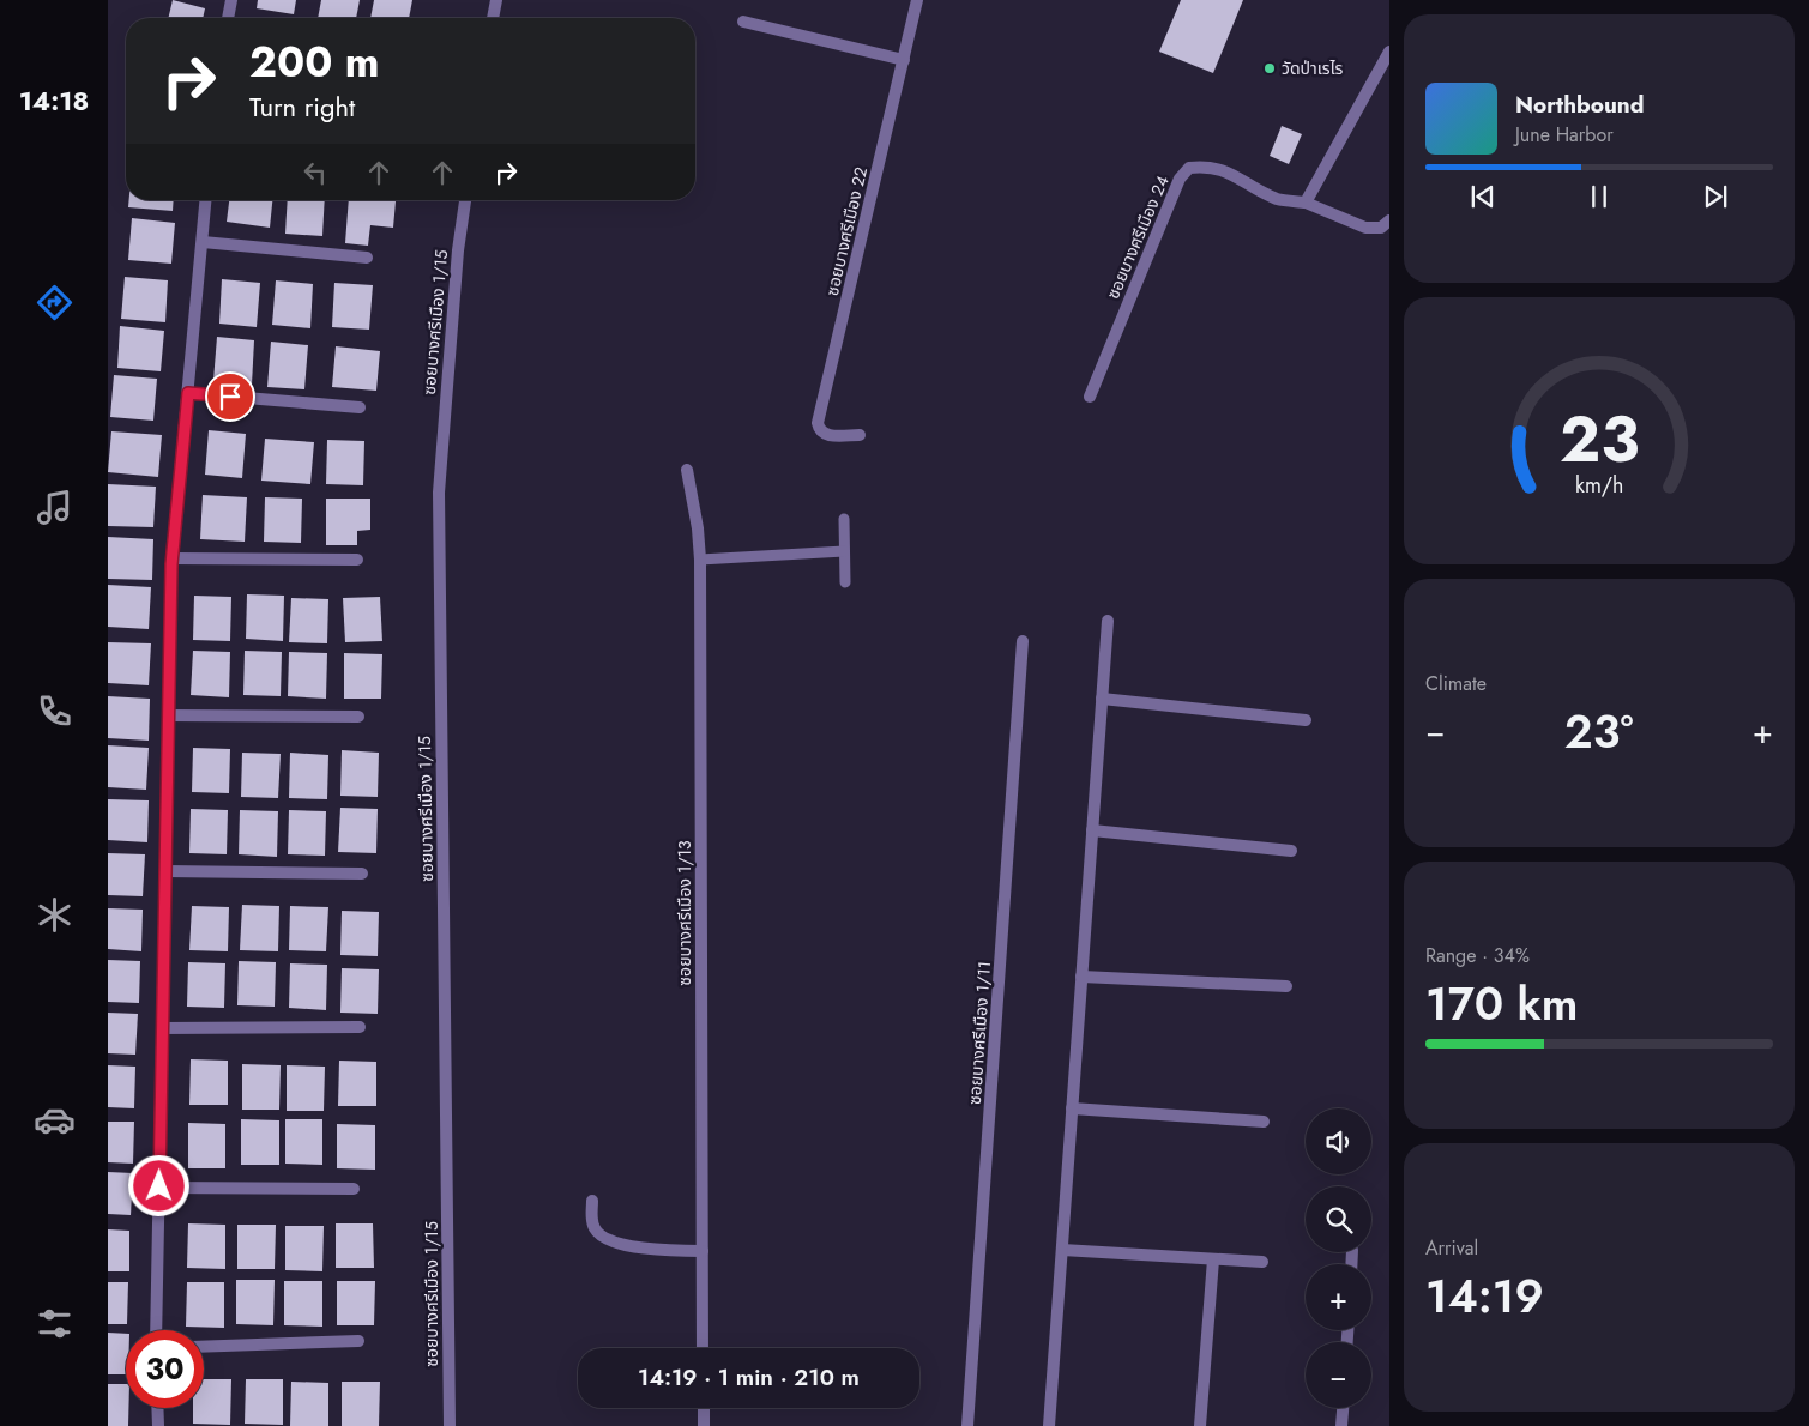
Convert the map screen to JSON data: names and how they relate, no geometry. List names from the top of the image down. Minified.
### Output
{"streets":{"street":["ซอยบางศรีเมือง 22","ซอยบางศรีเมือง 24","ซอยบางศรีเมือง 1/15","ซอยบางศรีเมือง 1/13","ซอยบางศรีเมือง 1/11"]},"places":["วัดป่าเรไร"],"page":{"tabs":"14:18","turn":["200 m","Turn right"],"song":["Northbound","June Harbor"],"tile":["Climate",["Range · 34%","170 km"],["Arrival","14:19"]],"heat":["−","23°","+"],"map_buttons":["+","−"],"limit":"30","trip":"14:19 · 1 min · 210 m","gauge":["23","km/h"]}}
